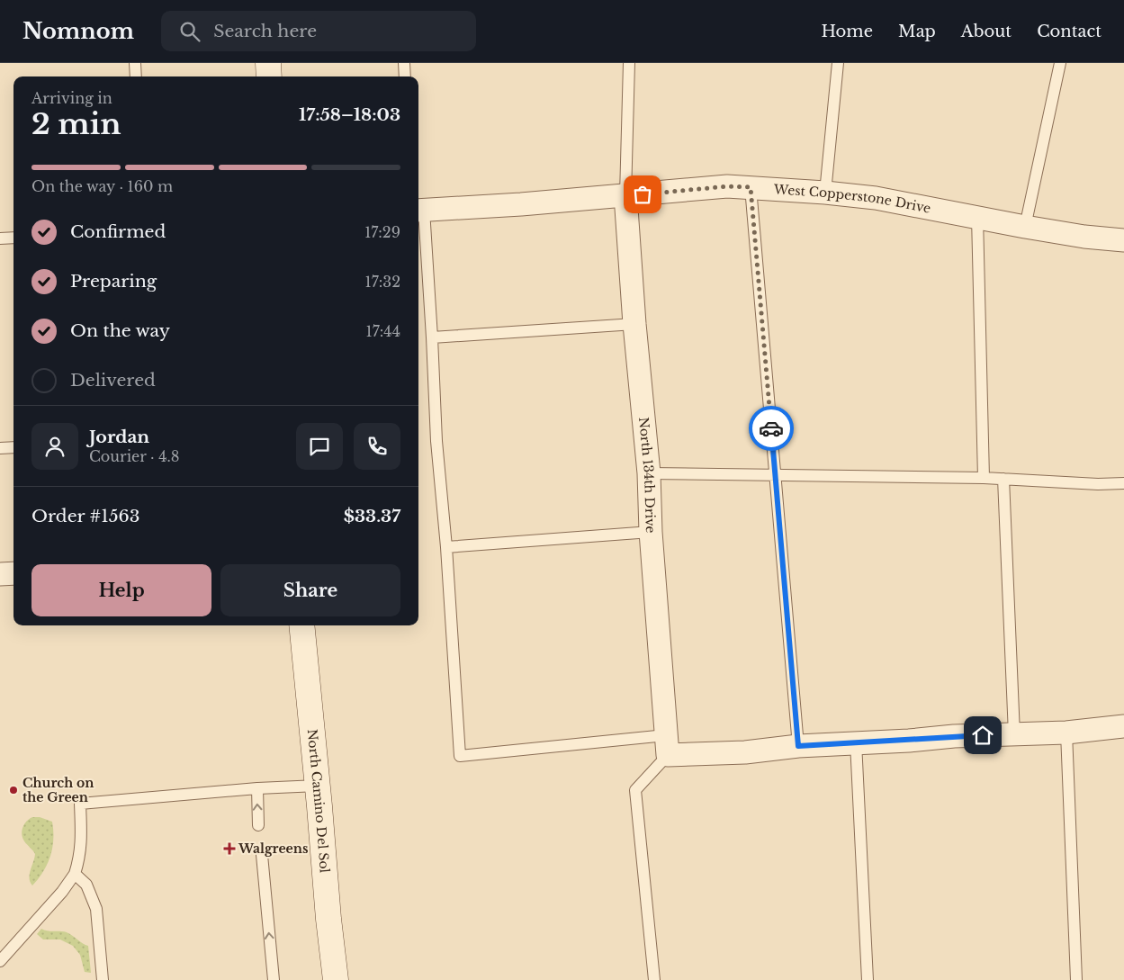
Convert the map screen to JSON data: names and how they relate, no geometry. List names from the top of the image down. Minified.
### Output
{"streets":{"street":["West Copperstone Drive","North 134th Drive","North Camino Del Sol"]},"crossings":[["West Copperstone Drive","North 134th Drive"]],"places":{"other":["Church on the Green"],"health":["Walgreens"]},"page":{"header":"Nomnom","search":"Search here","nav":["Home","Map","About","Contact"],"heading":["2 min","Arriving in","17:58–18:03"],"panel":["Jordan","Courier · 4.8","Order #1563","$33.37"],"bar":"On the way · 160 m","list":[["Confirmed","17:29"],["Preparing","17:32"],["On the way","17:44"],"Delivered"],"buttons":["Help","Share"]}}
